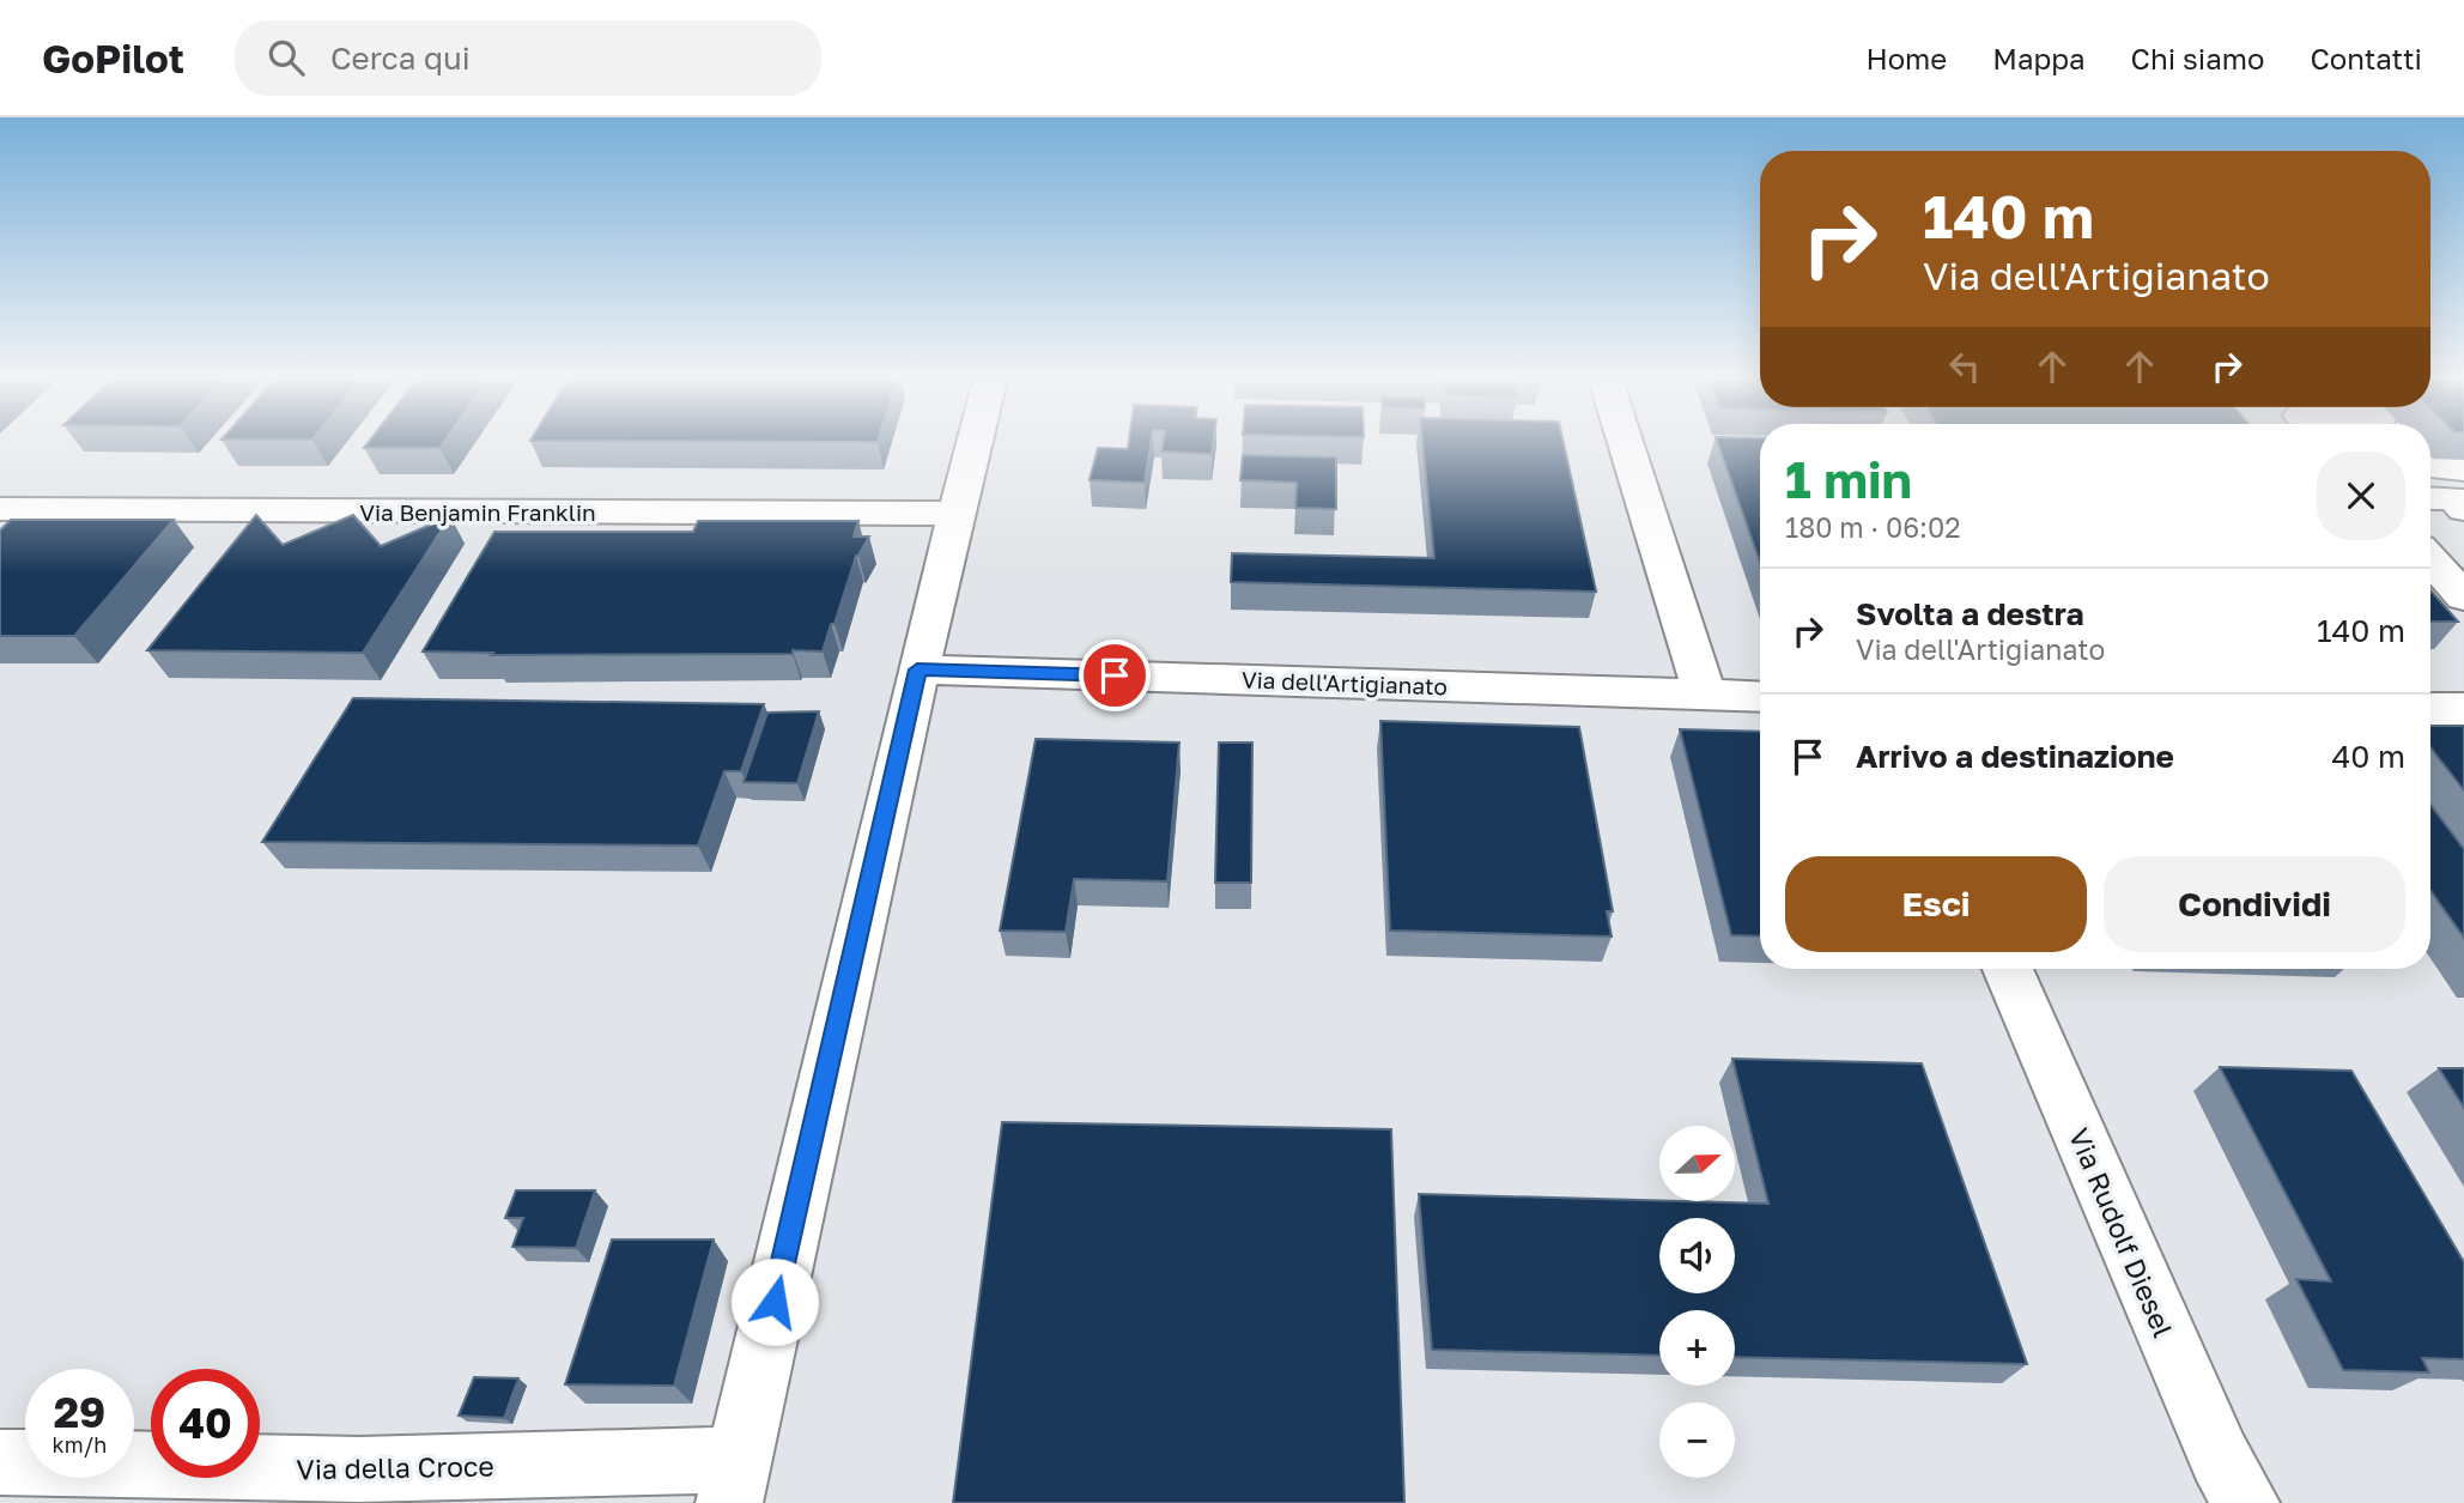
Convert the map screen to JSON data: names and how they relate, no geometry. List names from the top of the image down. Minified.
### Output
{"streets":{"street":["Via Benjamin Franklin","Via dell'Artigianato","Via Rudolf Diesel","Via della Croce"]},"north":"right","page":{"header":"GoPilot","search":"Cerca qui","nav":["Home","Mappa","Chi siamo","Contatti"],"turn":["140 m","Via dell'Artigianato"],"heading":["1 min","180 m · 06:02"],"list":[{"name":"Svolta a destra","note":"Via dell'Artigianato","value":"140 m"},{"name":"Arrivo a destinazione","value":"40 m"}],"buttons":["Esci","Condividi"],"map_buttons":["+","−"],"speed":"29 km/h","limit":"40"}}
